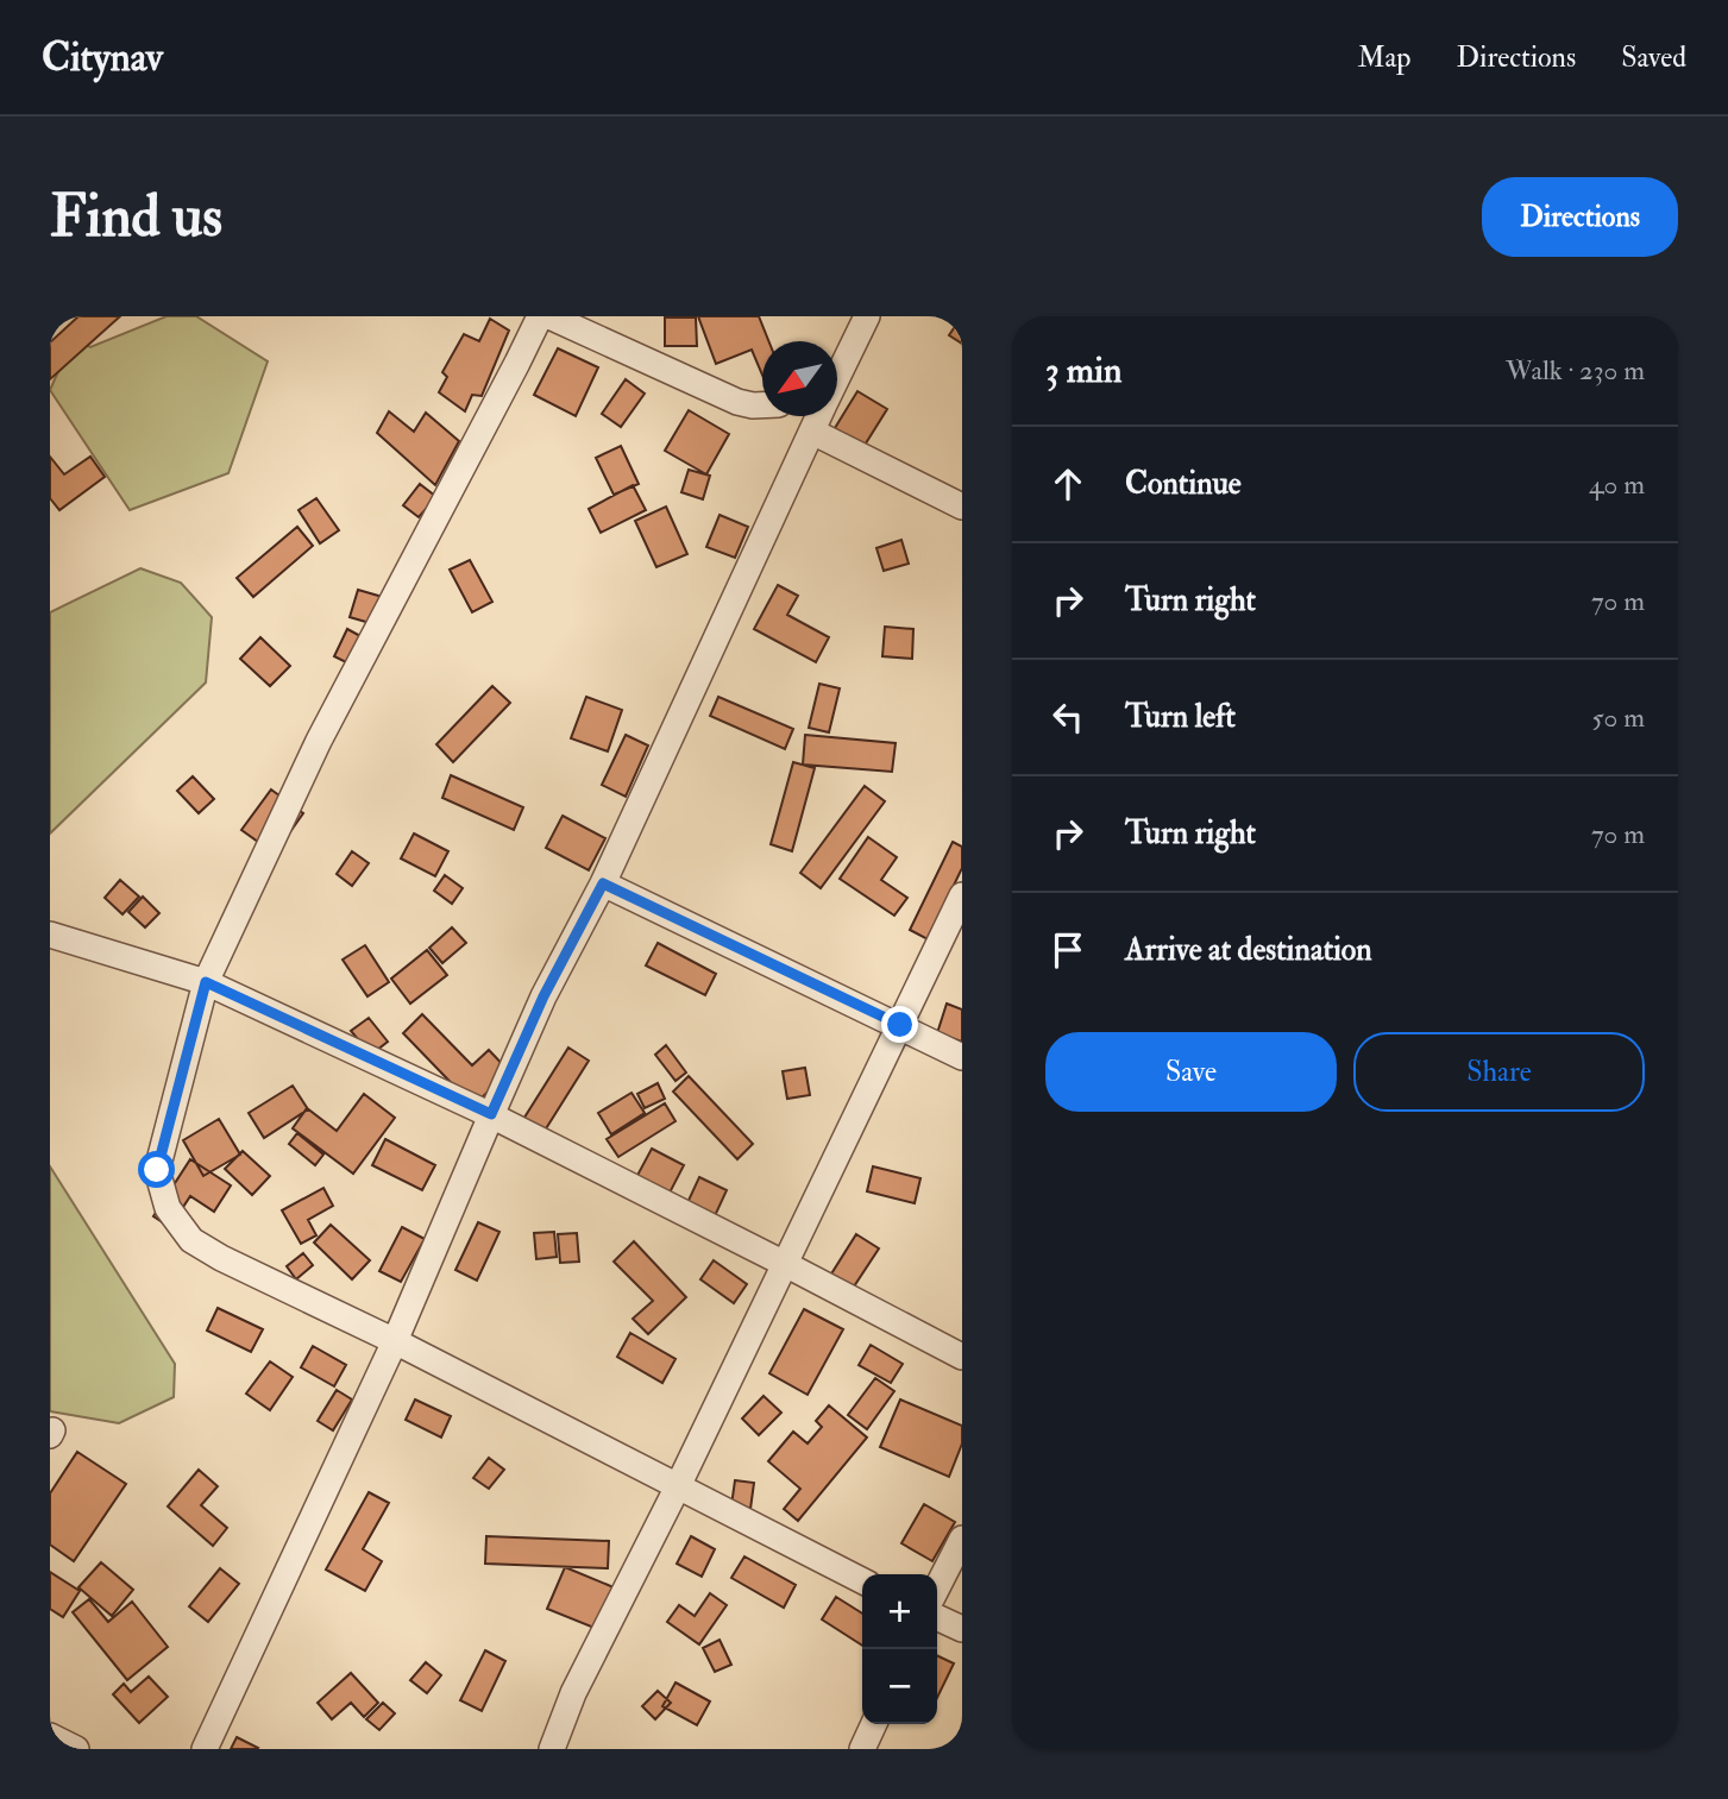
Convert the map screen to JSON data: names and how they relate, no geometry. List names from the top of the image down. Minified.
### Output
{"north":"bottom left","page":{"header":"Citynav","nav":["Map","Directions","Saved"],"buttons":["Directions",["Save","Share"]],"title":"Find us","heading":["3 min","Walk · 230 m"],"list":[["Continue","40 m"],["Turn right","70 m"],["Turn left","50 m"],["Turn right","70 m"],"Arrive at destination"],"map_buttons":["+","−"]}}
